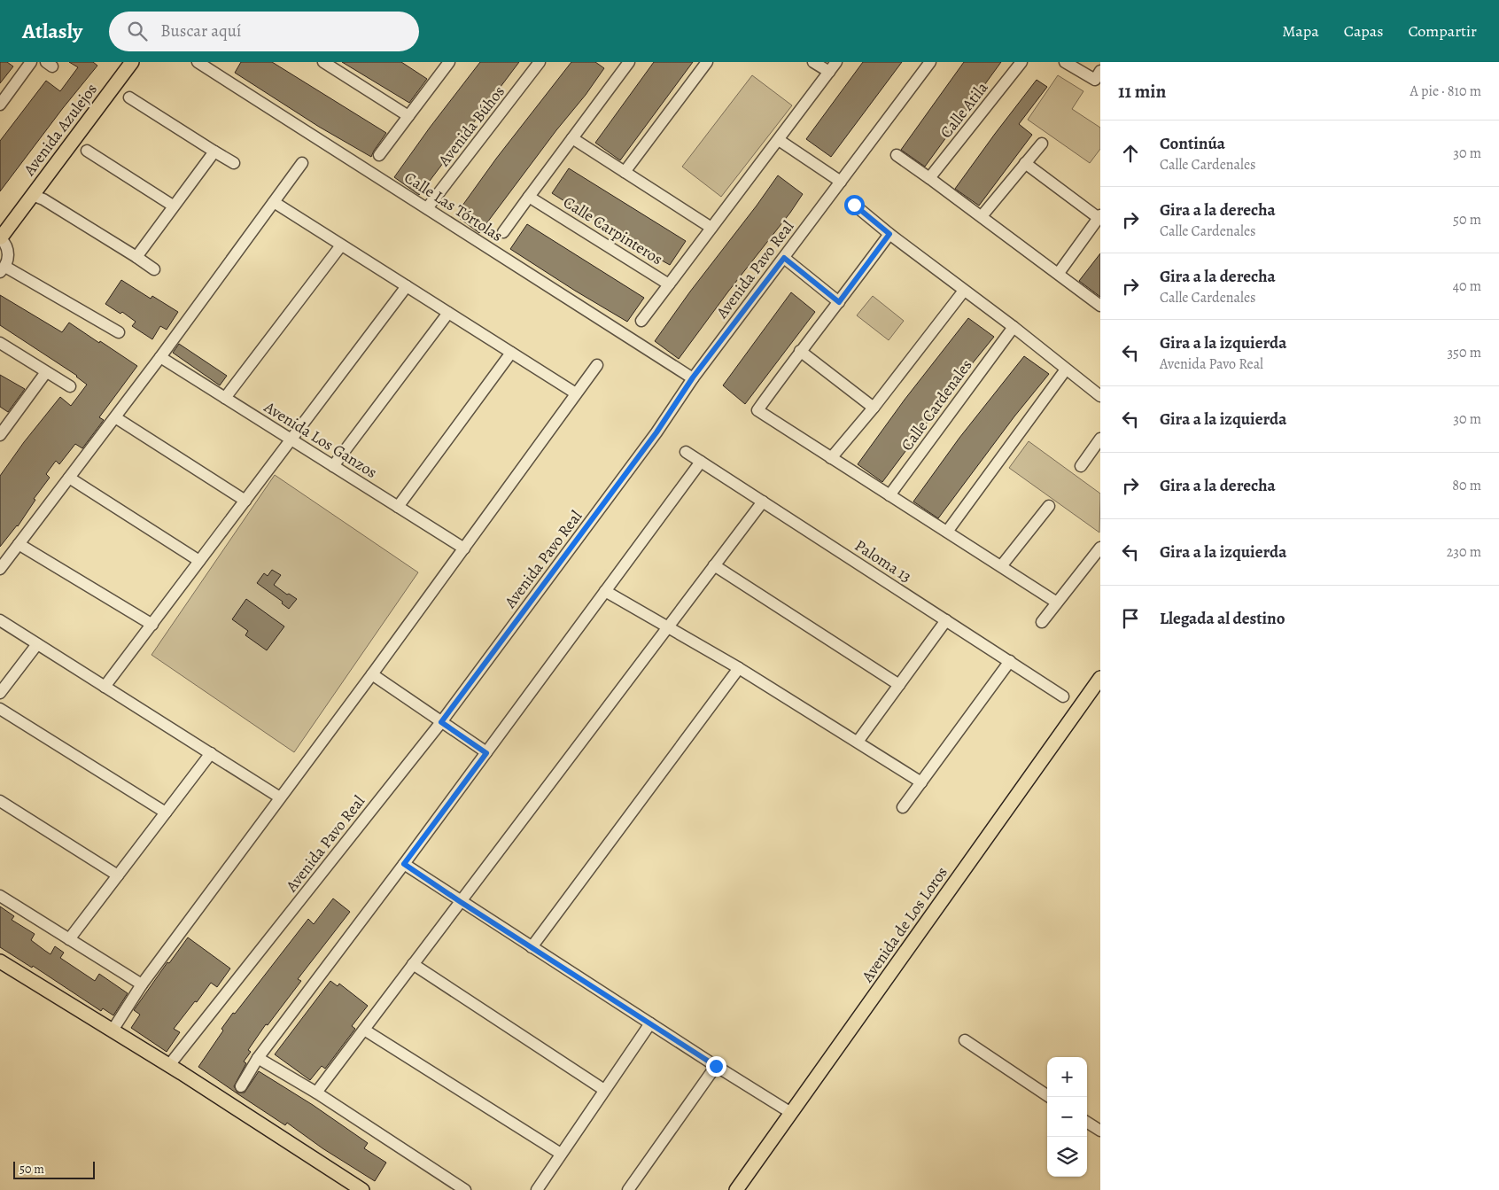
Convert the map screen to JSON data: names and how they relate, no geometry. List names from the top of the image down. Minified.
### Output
{"streets":{"main road":["Avenida Azulejos","Avenida de Los Loros"],"street":["Calle Atila","Avenida Búhos","Calle Las Tórtolas","Calle Carpinteros","Avenida Pavo Real","Calle Cardenales","Avenida Los Ganzos","Paloma 13"]},"crossings":[["Avenida Búhos","Calle Las Tórtolas"],["Calle Las Tórtolas","Avenida Pavo Real"]],"scale_bar":"50 m","page":{"header":"Atlasly","search":"Buscar aquí","nav":["Mapa","Capas","Compartir"],"heading":["11 min","A pie · 810 m"],"list":[["Continúa","Calle Cardenales","30 m"],["Gira a la derecha","Calle Cardenales","50 m"],["Gira a la derecha","Calle Cardenales","40 m"],["Gira a la izquierda","Avenida Pavo Real","350 m"],["Gira a la izquierda","30 m"],["Gira a la derecha","80 m"],["Gira a la izquierda","230 m"],"Llegada al destino"],"map_buttons":["+","−"],"scale":"50 m"}}
